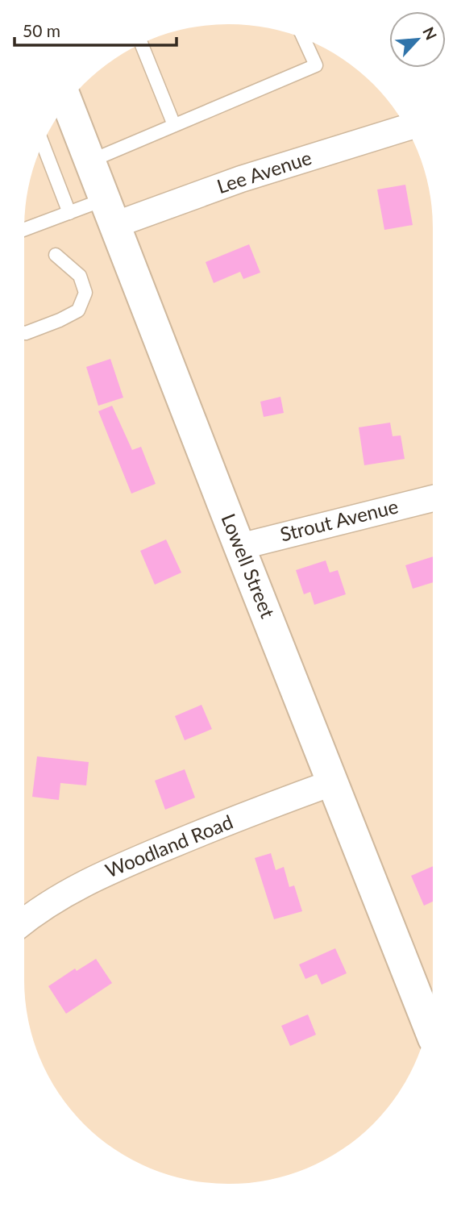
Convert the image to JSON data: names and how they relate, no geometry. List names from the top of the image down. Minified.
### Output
{"streets":{"main road":["Lowell Street"],"street":["Lee Avenue","Strout Avenue","Woodland Road"]},"crossings":[["Lee Avenue","Lowell Street"],["Strout Avenue","Lowell Street"],["Lowell Street","Woodland Road"]],"scale_bar":"50 m","north":"top right"}
